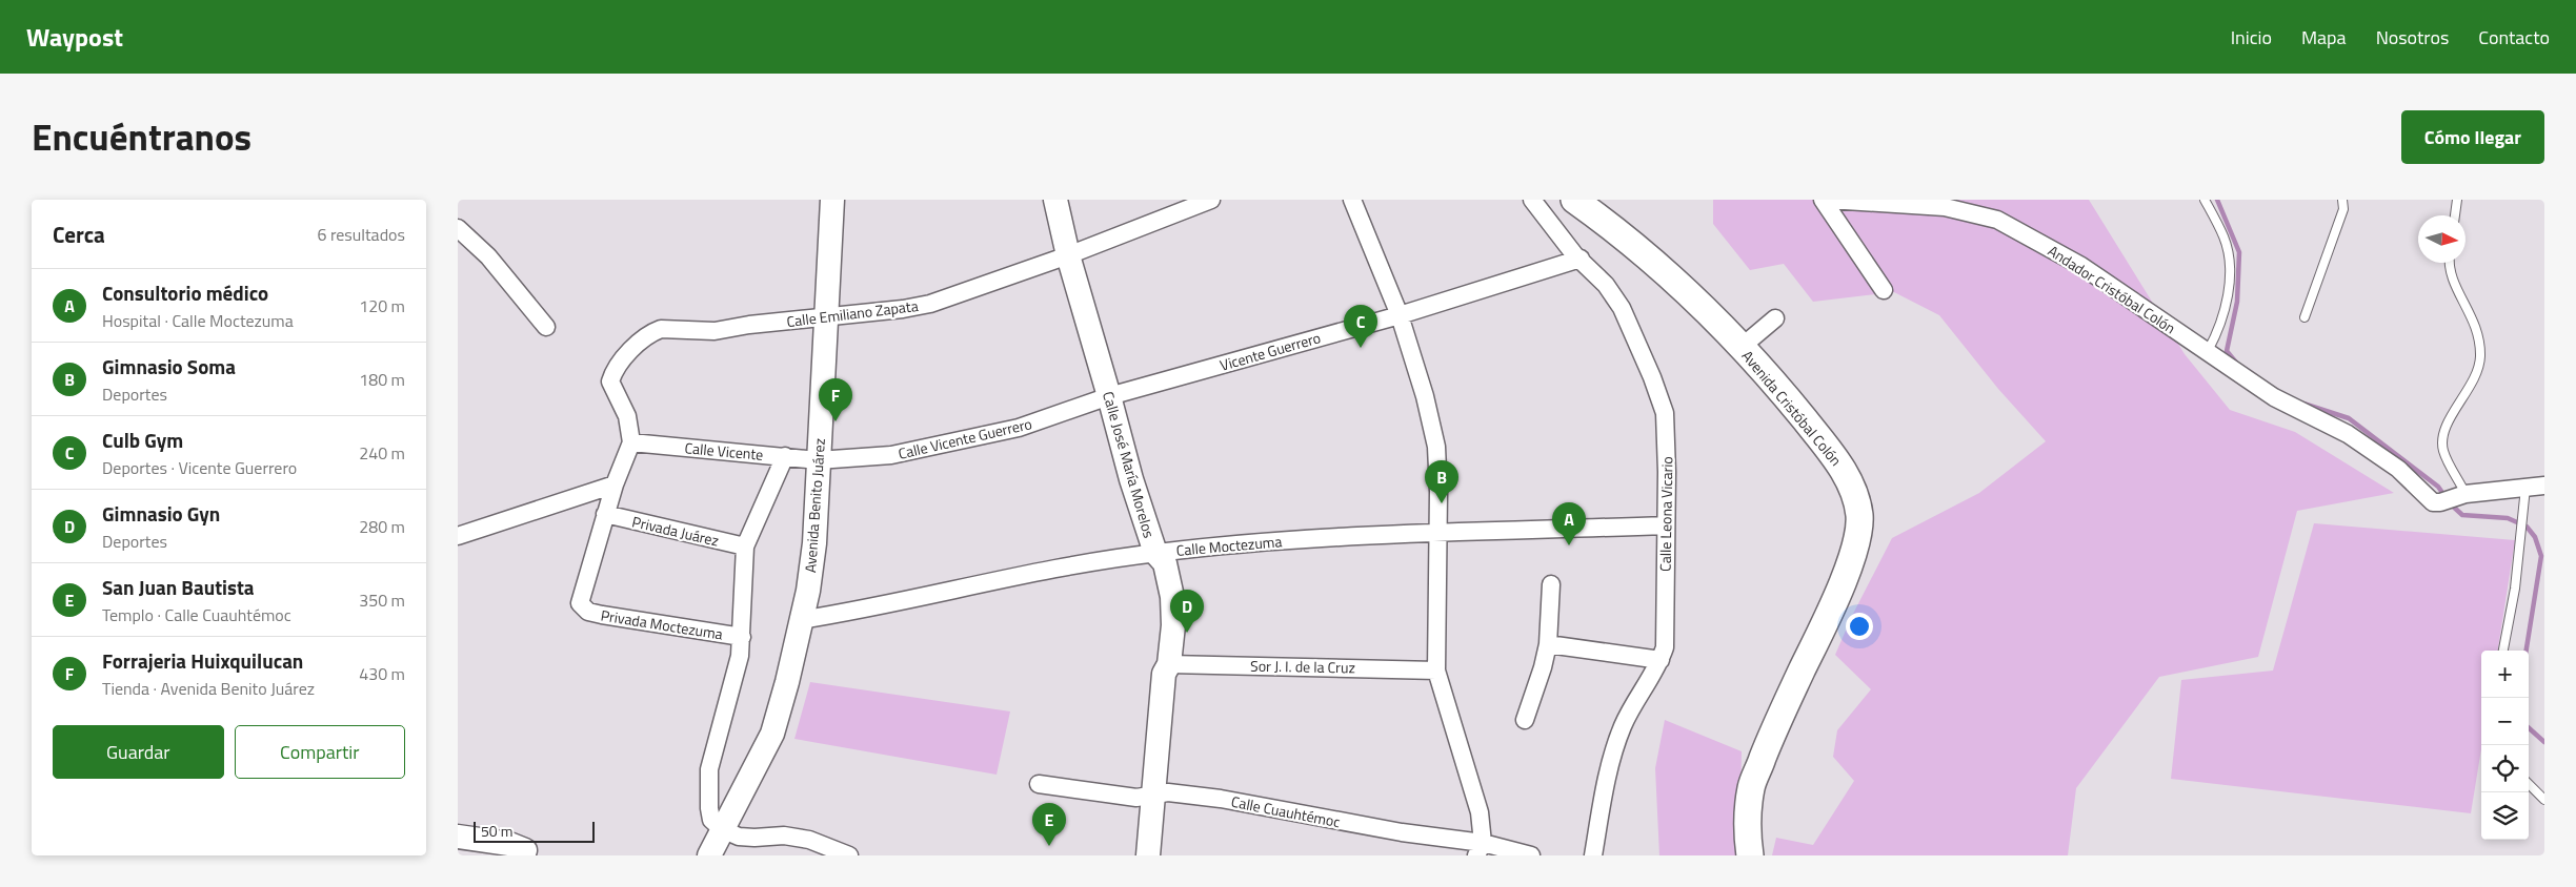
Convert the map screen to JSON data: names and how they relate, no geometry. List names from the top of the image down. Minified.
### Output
{"streets":{"main road":["Avenida Cristóbal Colón","Calle José María Morelos","Avenida Benito Juárez"],"street":["Andador Cristóbal Colón","Calle Emiliano Zapata","Vicente Guerrero","Calle Vicente Guerrero","Calle Vicente","Calle Leona Vicario","Privada Juárez","Calle Moctezuma","Privada Moctezuma","Sor J. I. de la Cruz","Calle Cuauhtémoc"]},"crossings":[["Calle Emiliano Zapata","Calle Vicente"],["Calle Emiliano Zapata","Calle José María Morelos"],["Calle Emiliano Zapata","Avenida Benito Juárez"],["Vicente Guerrero","Calle Vicente Guerrero"],["Vicente Guerrero","Calle José María Morelos"],["Vicente Guerrero","Calle Leona Vicario"],["Calle Vicente Guerrero","Calle Vicente"],["Calle Vicente Guerrero","Calle José María Morelos"],["Calle Vicente Guerrero","Avenida Benito Juárez"],["Calle Vicente","Avenida Benito Juárez"],["Calle José María Morelos","Calle Moctezuma"],["Calle José María Morelos","Sor J. I. de la Cruz"],["Calle José María Morelos","Calle Cuauhtémoc"],["Avenida Benito Juárez","Calle Moctezuma"],["Calle Leona Vicario","Calle Moctezuma"],["Privada Juárez","Privada Moctezuma"]],"scale_bar":"50 m","north":"right","page":{"header":"Waypost","nav":["Inicio","Mapa","Nosotros","Contacto"],"title":"Encuéntranos","buttons":["Cómo llegar",["Guardar","Compartir"]],"heading":["Cerca","6 resultados"],"list":[{"mark":"A","name":"Consultorio médico","note":"Hospital · Calle Moctezuma","value":"120 m"},{"mark":"B","name":"Gimnasio Soma","note":"Deportes","value":"180 m"},{"mark":"C","name":"Culb Gym","note":"Deportes · Vicente Guerrero","value":"240 m"},{"mark":"D","name":"Gimnasio Gyn","note":"Deportes","value":"280 m"},{"mark":"E","name":"San Juan Bautista","note":"Templo · Calle Cuauhtémoc","value":"350 m"},{"mark":"F","name":"Forrajeria Huixquilucan","note":"Tienda · Avenida Benito Juárez","value":"430 m"}],"pins":["C","F","B","A","D","E"],"map_buttons":["+","−"],"scale":"50 m"}}
